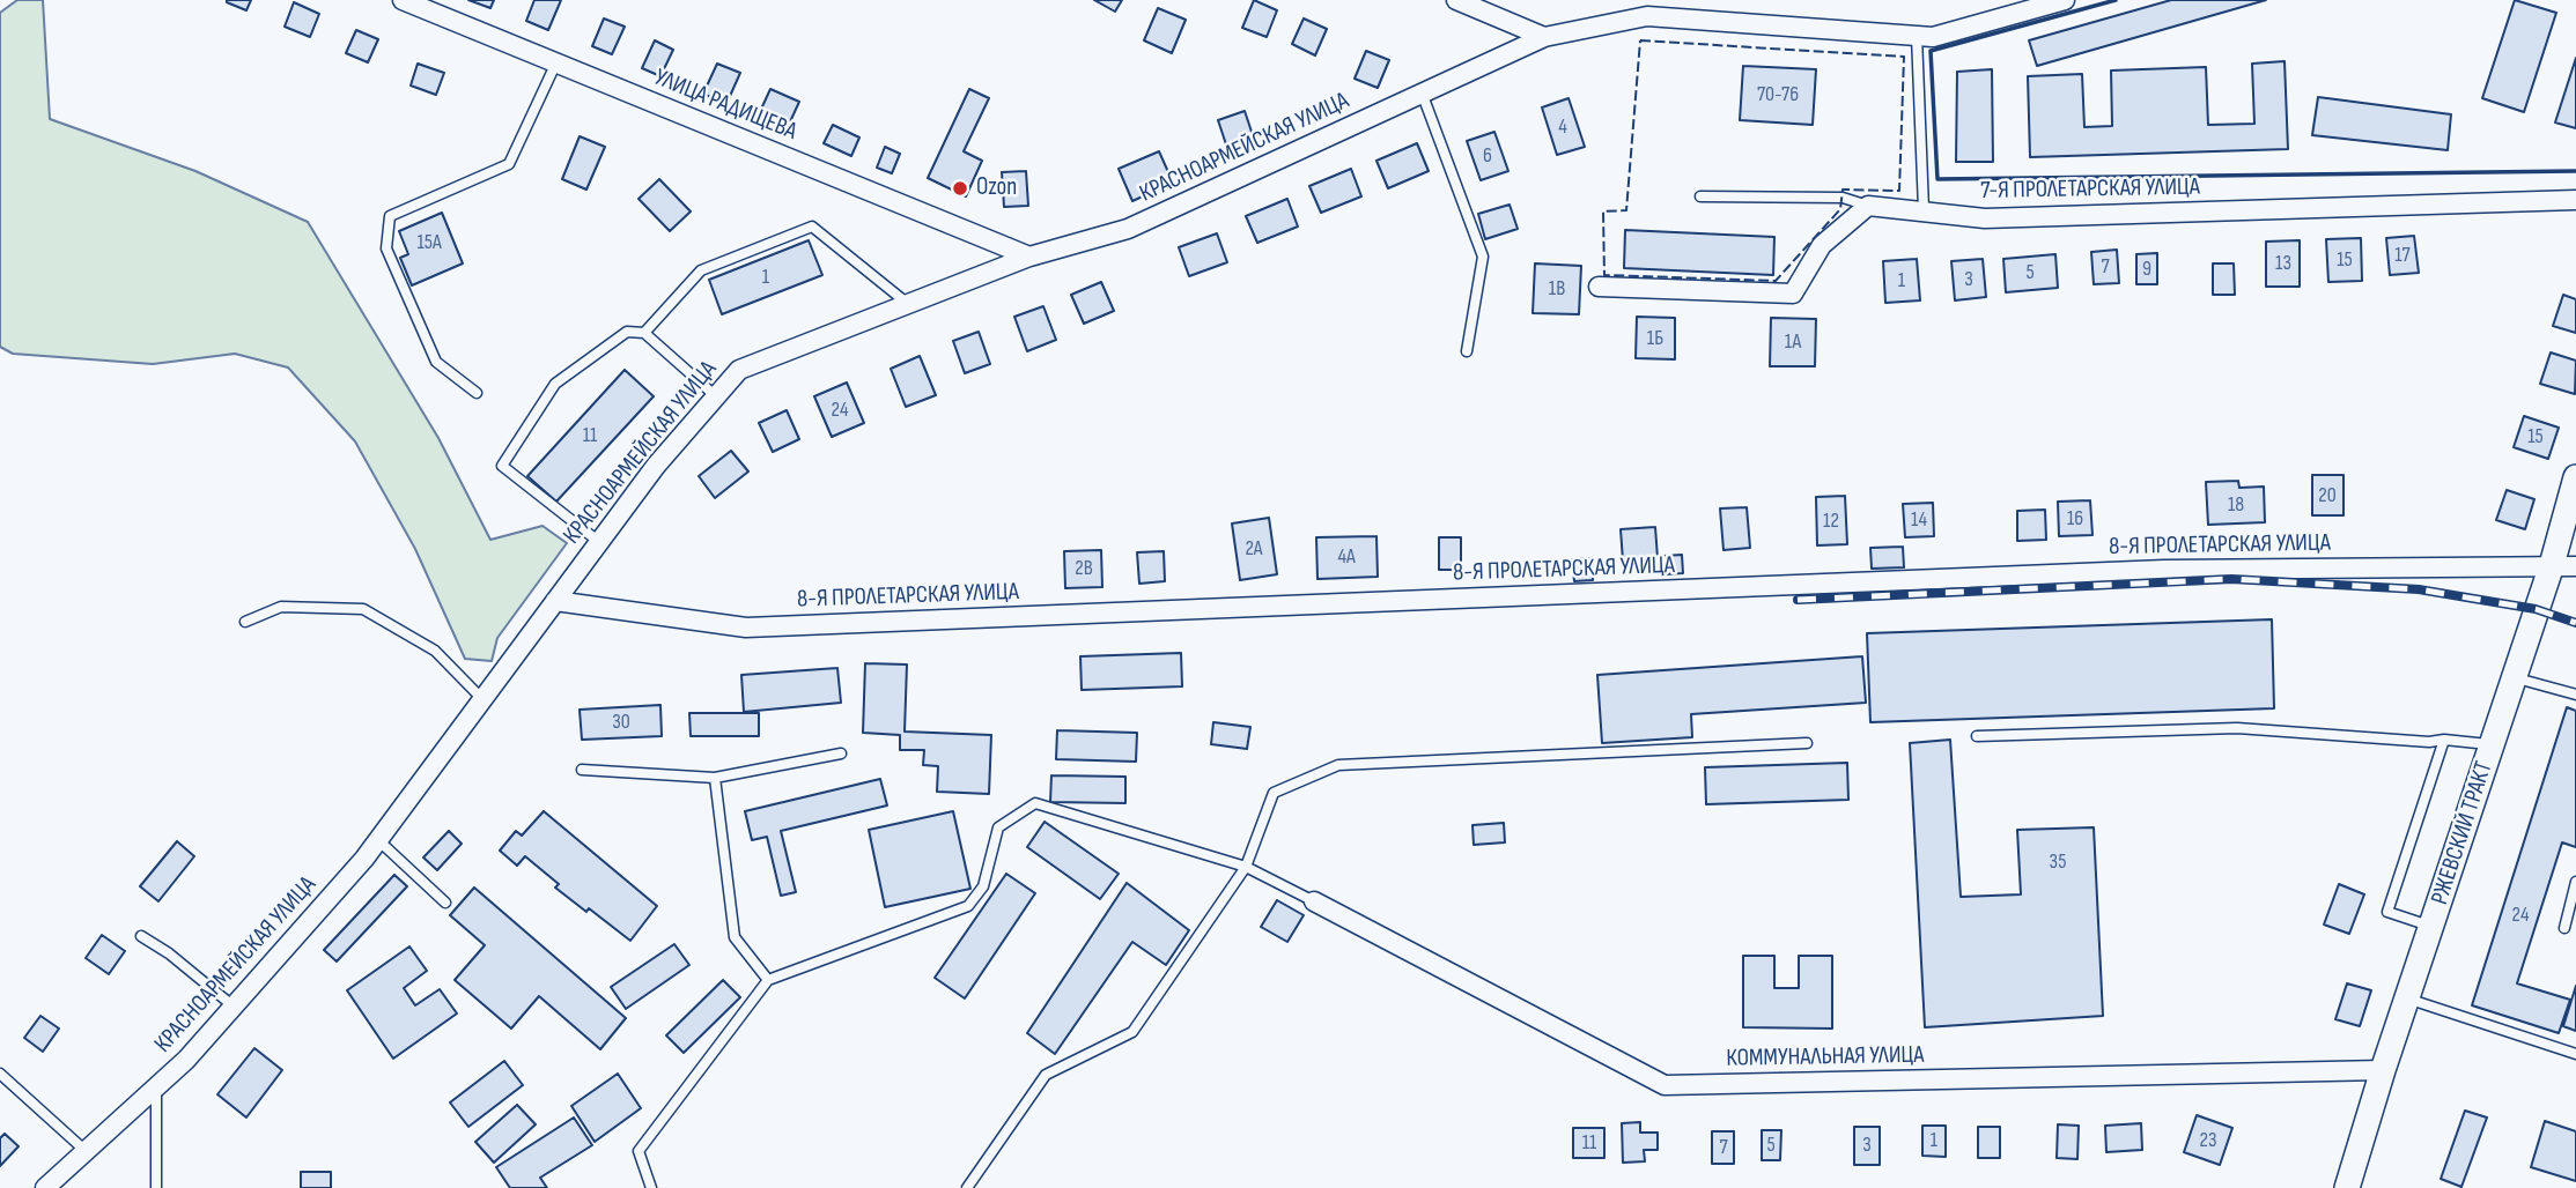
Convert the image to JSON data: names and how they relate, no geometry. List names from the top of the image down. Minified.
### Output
{"streets":{"main road":["РЖЕВСКИЙ ТРАКТ"],"street":["УЛИЦА РАДИЩЕВА","КРАСНОАРМЕЙСКАЯ УЛИЦА","7-Я ПРОЛЕТАРСКАЯ УЛИЦА","8-Я ПРОЛЕТАРСКАЯ УЛИЦА","КОММУНАЛЬНАЯ УЛИЦА"]},"crossings":[["УЛИЦА РАДИЩЕВА","КРАСНОАРМЕЙСКАЯ УЛИЦА"],["КРАСНОАРМЕЙСКАЯ УЛИЦА","8-Я ПРОЛЕТАРСКАЯ УЛИЦА"],["8-Я ПРОЛЕТАРСКАЯ УЛИЦА","РЖЕВСКИЙ ТРАКТ"],["РЖЕВСКИЙ ТРАКТ","КОММУНАЛЬНАЯ УЛИЦА"]],"places":["Ozon"],"house_numbers":["70-76","4","6","15А","17","15","13","7","9","5","1","3","1","1В","1Б","1А","24","11","15","20","18","16","14","12","2А","4А","2В","30","35","24","1","23","11","5","3","7"]}
